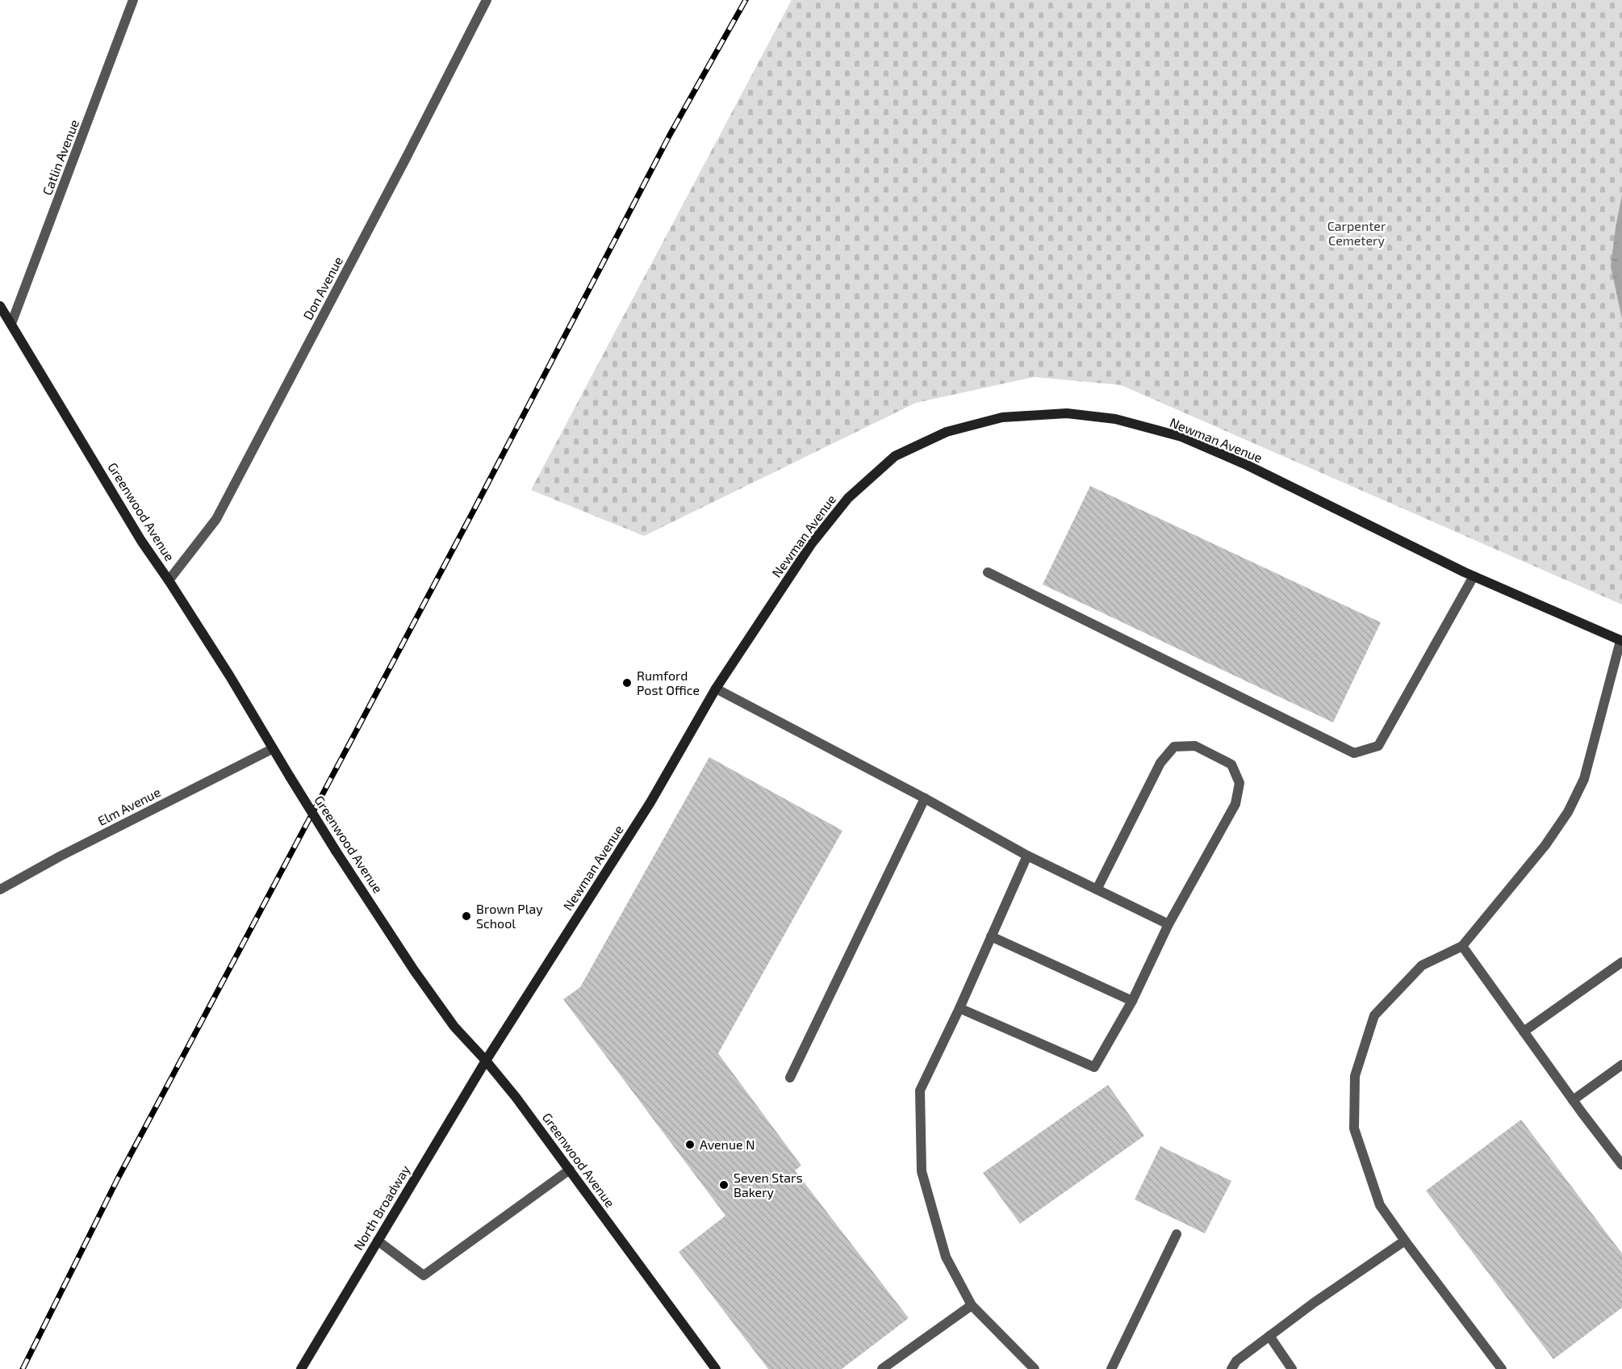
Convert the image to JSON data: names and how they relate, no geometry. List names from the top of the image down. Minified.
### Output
{"streets":{"main road":["Newman Avenue","Greenwood Avenue","North Broadway"],"street":["Catlin Avenue","Don Avenue","Elm Avenue"]},"crossings":[["Catlin Avenue","Greenwood Avenue"],["Don Avenue","Greenwood Avenue"],["Newman Avenue","Greenwood Avenue"],["Newman Avenue","North Broadway"],["Greenwood Avenue","Elm Avenue"],["Greenwood Avenue","North Broadway"]],"parks":["Carpenter Cemetery"],"places":["Rumford Post Office","Brown Play School","Avenue N","Seven Stars Bakery"]}
